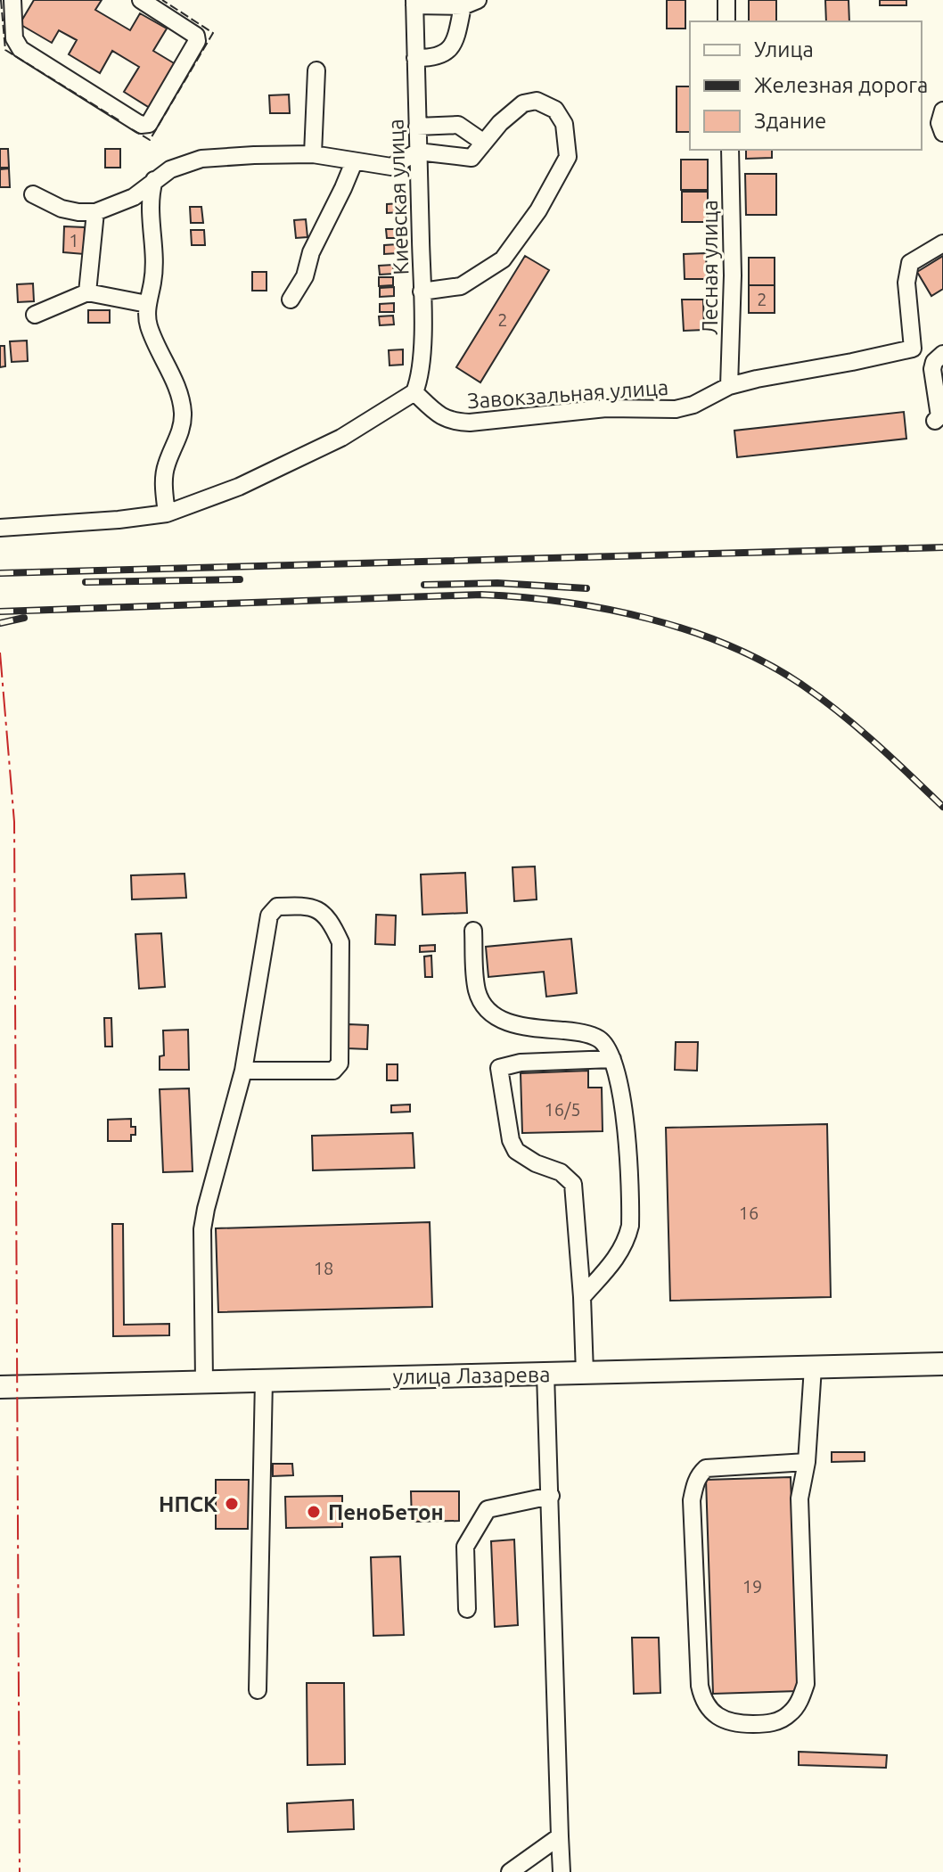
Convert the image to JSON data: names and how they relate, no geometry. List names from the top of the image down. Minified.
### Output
{"streets":{"main road":["улица Лазарева"],"street":["Киевская улица","Лесная улица","Завокзальная улица"]},"crossings":[["Киевская улица","Завокзальная улица"],["Лесная улица","Завокзальная улица"]],"places":["НПСК","ПеноБетон"],"house_numbers":["1","2","2","16/5","16","18","19"],"legend":["Улица","Железная дорога","Здание"]}
